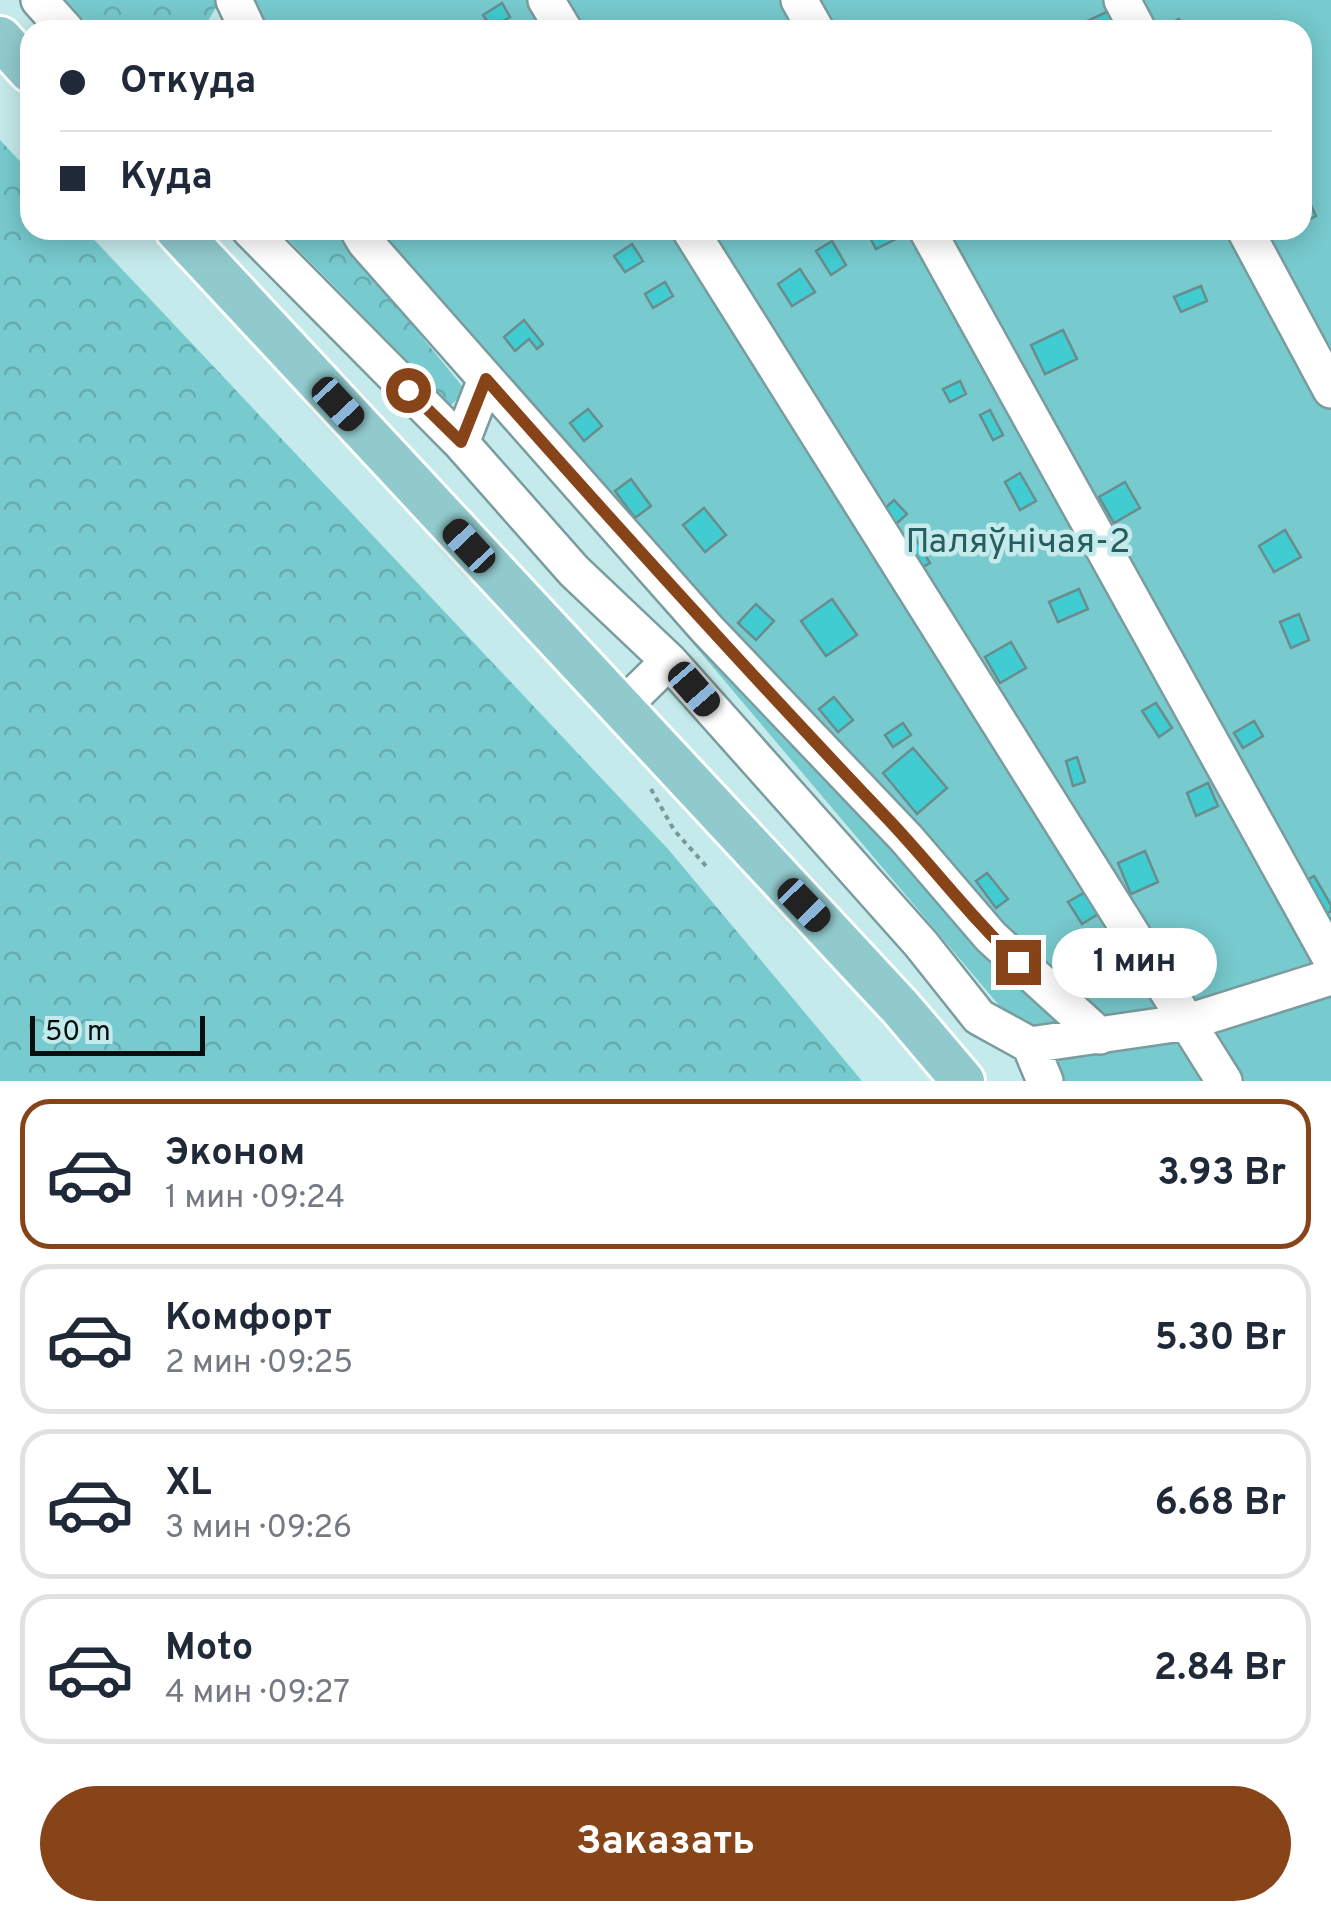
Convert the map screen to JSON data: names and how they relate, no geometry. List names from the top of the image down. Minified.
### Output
{"parks":["Паляўнічая-2"],"scale_bar":"50 m","page":{"banner":["Откуда","Куда"],"bubble":"1 мин","scale":"50 m","list":[{"name":"Эконом","note":"1 мин · 09:24","value":"3.93 Br"},{"name":"Комфорт","note":"2 мин · 09:25","value":"5.30 Br"},{"name":"XL","note":"3 мин · 09:26","value":"6.68 Br"},{"name":"Moto","note":"4 мин · 09:27","value":"2.84 Br"}],"buttons":"Заказать"}}
